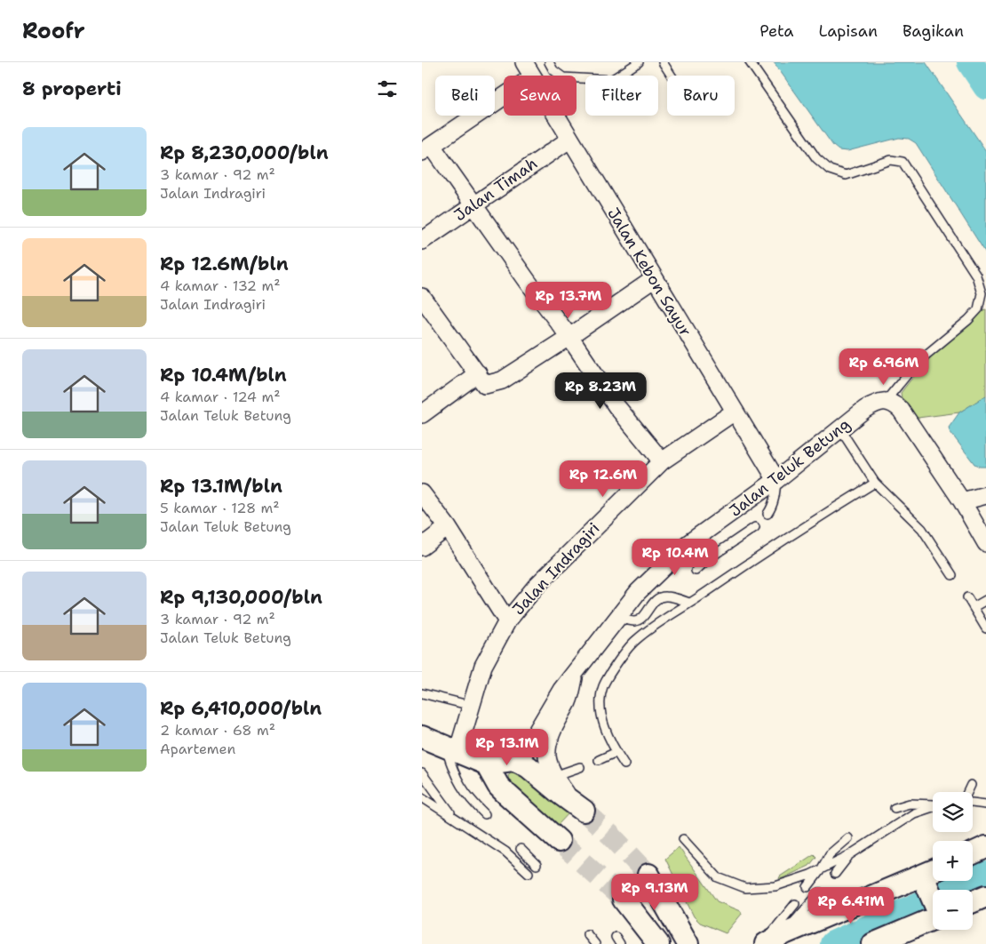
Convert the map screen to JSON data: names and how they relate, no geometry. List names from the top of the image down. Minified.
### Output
{"streets":{"street":["Jalan Timah","Jalan Kebon Sayur","Jalan Teluk Betung","Jalan Indragiri"]},"crossings":[["Jalan Timah","Jalan Kebon Sayur"],["Jalan Kebon Sayur","Jalan Teluk Betung"],["Jalan Kebon Sayur","Jalan Indragiri"]],"page":{"header":"Roofr","nav":["Peta","Lapisan","Bagikan"],"heading":"8 properti","chip":["Beli","Sewa","Filter","Baru"],"list":[{"name":"Rp 8,230,000/bln","note":"3 kamar · 92 m² · Jalan Indragiri"},{"name":"Rp 12.6M/bln","note":"4 kamar · 132 m² · Jalan Indragiri"},{"name":"Rp 10.4M/bln","note":"4 kamar · 124 m² · Jalan Teluk Betung"},{"name":"Rp 13.1M/bln","note":"5 kamar · 128 m² · Jalan Teluk Betung"},{"name":"Rp 9,130,000/bln","note":"3 kamar · 92 m² · Jalan Teluk Betung"},{"name":"Rp 6,410,000/bln","note":"2 kamar · 68 m² · Apartemen"}],"price":["Rp 13.7M","Rp 6.96M","Rp 8.23M","Rp 12.6M","Rp 10.4M","Rp 13.1M","Rp 9.13M","Rp 6.41M"],"map_buttons":["+","−"]}}
